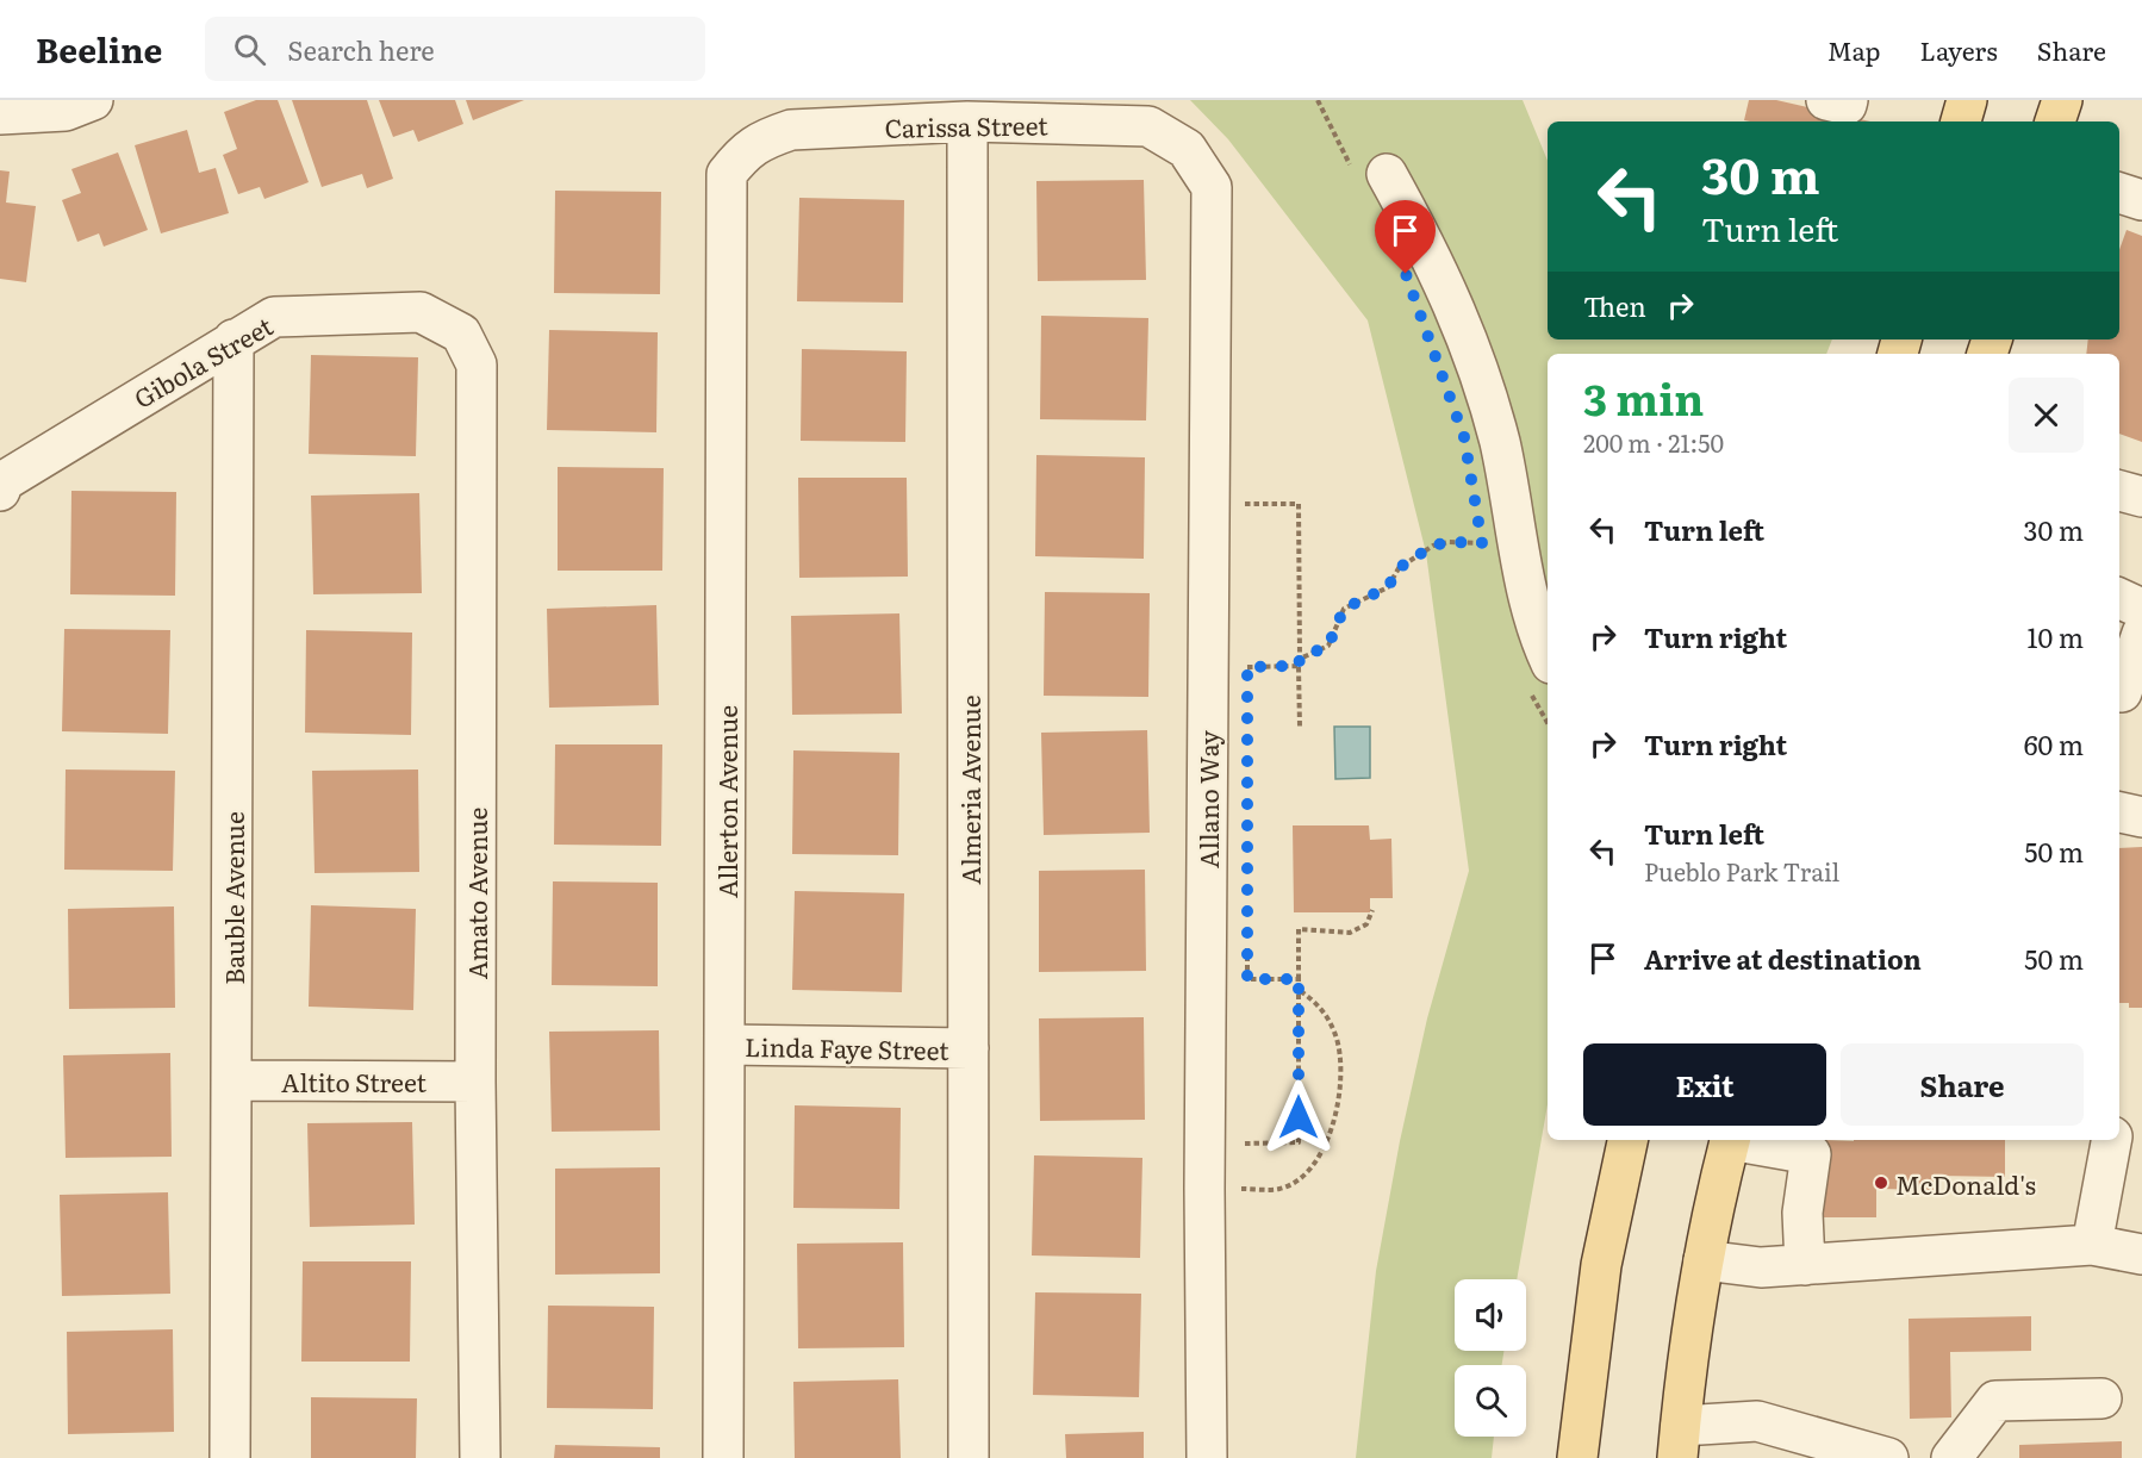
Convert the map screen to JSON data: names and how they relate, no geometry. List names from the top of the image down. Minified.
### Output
{"streets":{"street":["Carissa Street","Gibola Street","Almeria Avenue","Allano Way","Allerton Avenue","Amato Avenue","Bauble Avenue","Linda Faye Street","Altito Street"]},"crossings":[["Carissa Street","Almeria Avenue"],["Carissa Street","Allano Way"],["Carissa Street","Allerton Avenue"],["Gibola Street","Amato Avenue"],["Gibola Street","Bauble Avenue"],["Almeria Avenue","Linda Faye Street"],["Allerton Avenue","Linda Faye Street"],["Amato Avenue","Altito Street"],["Bauble Avenue","Altito Street"]],"places":["McDonald's"],"page":{"header":"Beeline","search":"Search here","nav":["Map","Layers","Share"],"turn":["30 m","Turn left"],"then":"Then","heading":["3 min","200 m · 21:50"],"list":[{"name":"Turn left","value":"30 m"},{"name":"Turn right","value":"10 m"},{"name":"Turn right","value":"60 m"},{"name":"Turn left","note":"Pueblo Park Trail","value":"50 m"},{"name":"Arrive at destination","value":"50 m"}],"buttons":["Exit","Share"]}}
